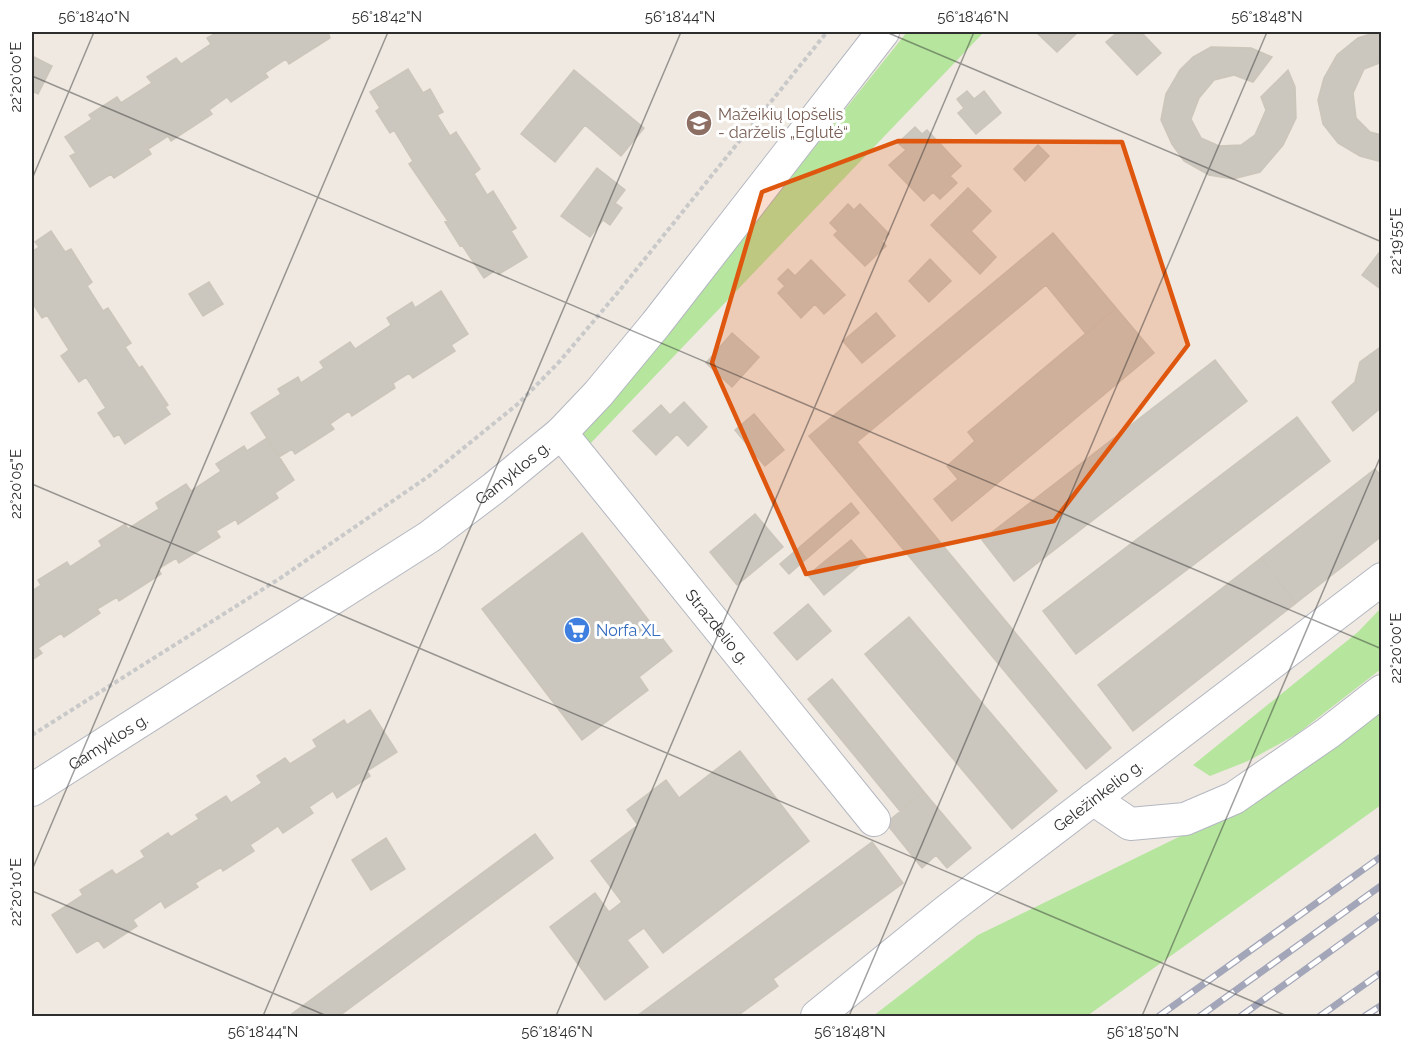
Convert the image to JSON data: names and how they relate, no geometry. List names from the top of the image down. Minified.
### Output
{"streets":{"street":["Gamyklos g.","Strazdelio g.","Geležinkelio g."]},"crossings":[["Gamyklos g.","Strazdelio g."]],"places":{"school or university":["Mažeikių lopšelis - darželis „Eglutė“"],"supermarket":["Norfa XL"]},"coordinates":["56°18'40\"N","56°18'42\"N","56°18'44\"N","56°18'46\"N","56°18'48\"N","22°20'00\"E","22°19'55\"E","22°20'05\"E","22°20'10\"E","56°18'50\"N"]}
